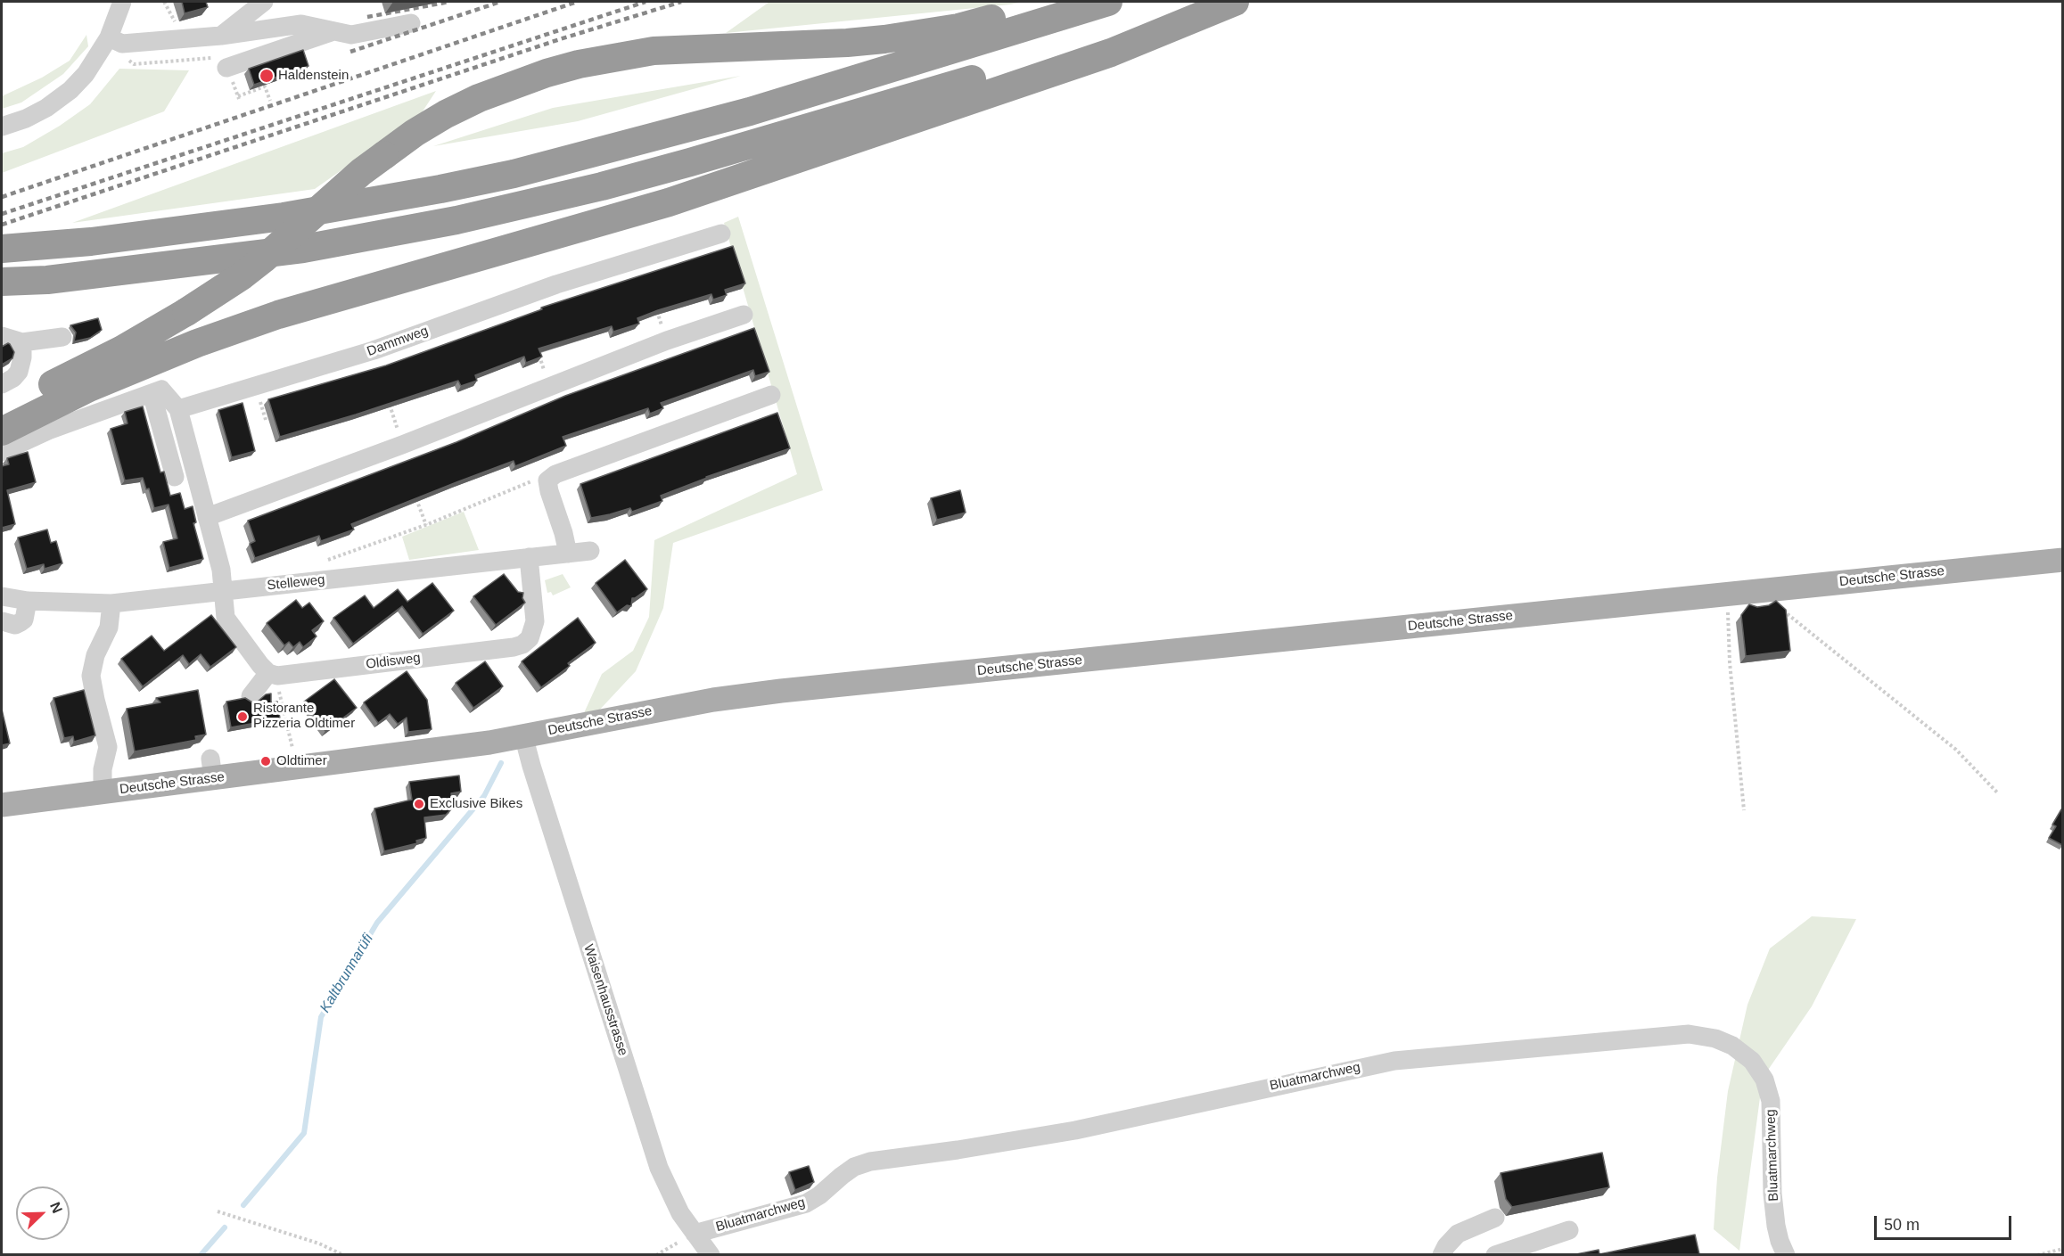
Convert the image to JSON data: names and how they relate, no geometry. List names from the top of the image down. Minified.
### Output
{"streets":{"main road":["Deutsche Strasse"],"street":["Dammweg","Stelleweg","Oldisweg","Waisenhausstrasse","Bluatmarchweg"]},"crossings":[["Deutsche Strasse","Waisenhausstrasse"],["Stelleweg","Oldisweg"],["Waisenhausstrasse","Bluatmarchweg"]],"water":["Kaltbrunnarüfi"],"places":["Haldenstein","Ristorante Pizzeria Oldtimer","Oldtimer","Exclusive Bikes"],"scale_bar":"50 m","north":"top right"}
